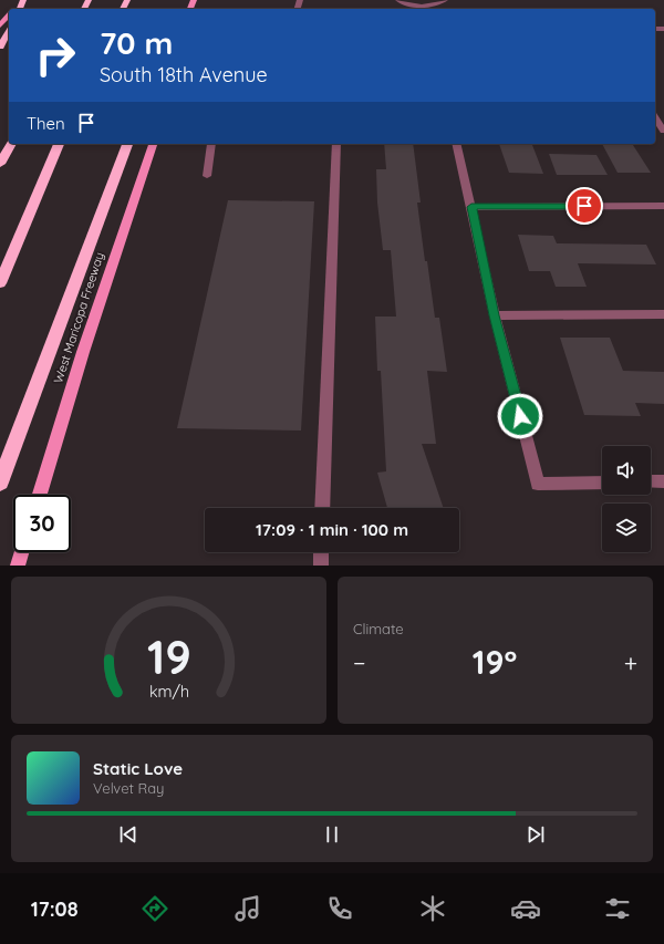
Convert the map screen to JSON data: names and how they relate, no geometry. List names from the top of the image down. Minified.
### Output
{"streets":{"main road":["West Maricopa Freeway"]},"page":{"turn":["70 m","South 18th Avenue"],"then":"Then","limit":"30","trip":"17:09 · 1 min · 100 m","tile":"Climate","heat":["−","19°","+"],"song":["Static Love","Velvet Ray"],"tabs":"17:08","gauge":["19","km/h"]}}
